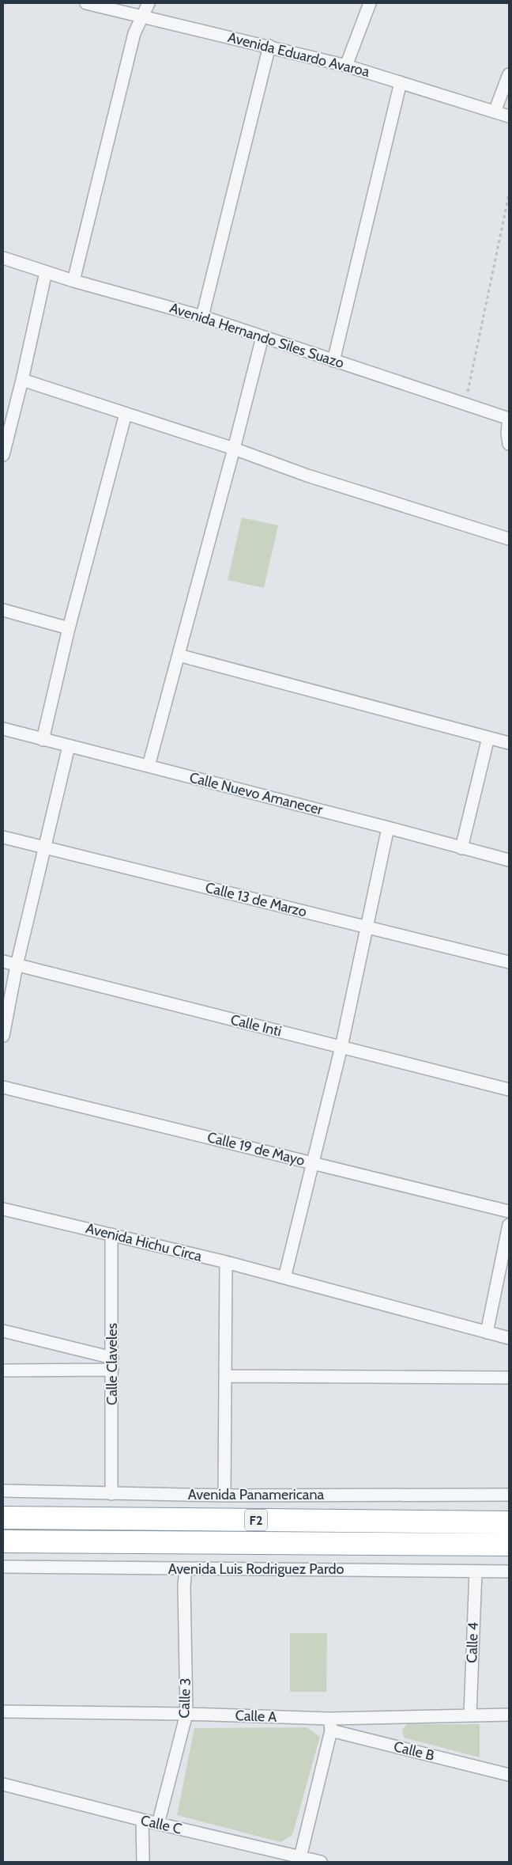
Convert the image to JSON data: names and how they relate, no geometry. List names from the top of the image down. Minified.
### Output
{"streets":{"highway":["Avenida Panamericana","F2"],"street":["Avenida Eduardo Avaroa","Avenida Hernando Siles Suazo","Calle Nuevo Amanecer","Calle 13 de Marzo","Calle Inti","Calle 19 de Mayo","Avenida Hichu Circa","Calle Claveles","Avenida Luis Rodriguez Pardo","Calle 4","Calle 3","Calle A","Calle B","Calle C"]},"crossings":[["Avenida Hichu Circa","Calle Claveles"],["Calle Claveles","Avenida Panamericana"],["Avenida Luis Rodriguez Pardo","Calle 4"],["Avenida Luis Rodriguez Pardo","Calle 3"],["Calle 4","Calle A"],["Calle 3","Calle A"],["Calle 3","Calle C"],["Calle A","Calle B"]]}
